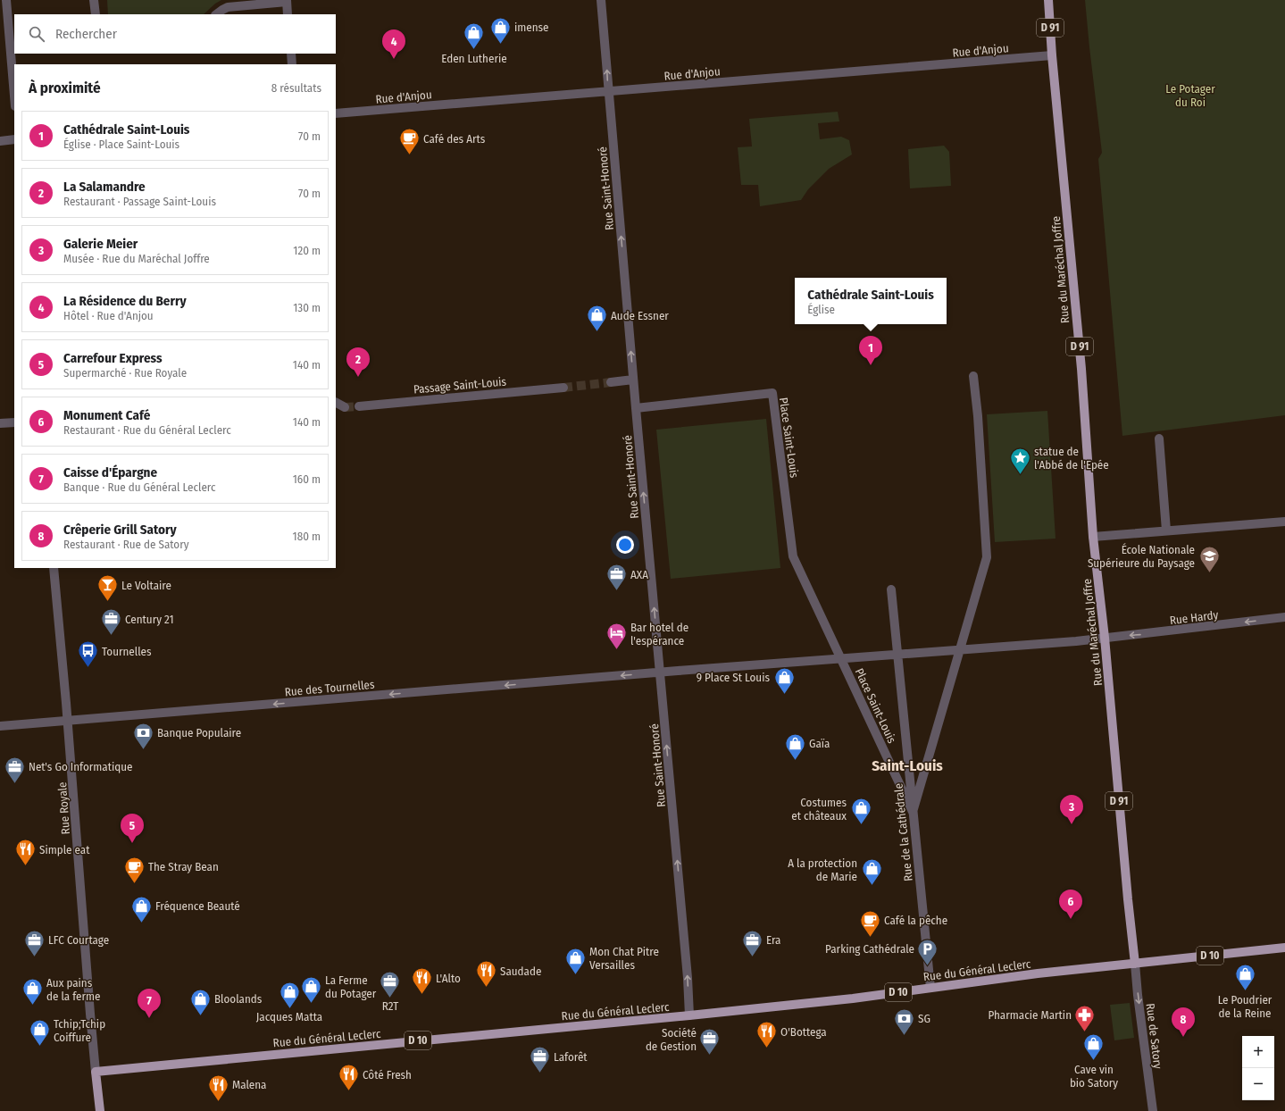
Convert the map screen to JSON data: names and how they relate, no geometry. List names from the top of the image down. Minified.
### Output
{"streets":{"main road":["D 91","Rue du Maréchal Joffre","Rue Royale","D 10","Rue du Général Leclerc"],"street":["Rue d'Anjou","Rue Saint-Honoré","Passage Saint-Louis","Place Saint-Louis","Rue Hardy","Rue des Tournelles","Rue de la Cathédrale","Rue de Satory"]},"crossings":[["Rue d'Anjou","Rue Saint-Honoré"],["Rue d'Anjou","Rue du Maréchal Joffre"],["Rue Saint-Honoré","Place Saint-Louis"],["Rue Saint-Honoré","Rue des Tournelles"],["Rue Saint-Honoré","Rue du Général Leclerc"],["Rue du Maréchal Joffre","Rue Hardy"],["Rue du Maréchal Joffre","D 10"],["Rue du Maréchal Joffre","Rue du Général Leclerc"],["Rue du Maréchal Joffre","Rue de Satory"],["Place Saint-Louis","Rue des Tournelles"],["Place Saint-Louis","Rue de la Cathédrale"],["Rue Hardy","Rue des Tournelles"],["Rue Hardy","Rue de la Cathédrale"],["Rue des Tournelles","Rue Royale"],["Rue des Tournelles","Rue de la Cathédrale"],["Rue Royale","Rue du Général Leclerc"],["Rue de la Cathédrale","Rue du Général Leclerc"],["D 10","Rue du Général Leclerc"],["D 10","Rue de Satory"],["Rue du Général Leclerc","Rue de Satory"]],"one_way":["Rue Saint-Honoré","Rue Hardy","Rue des Tournelles","Rue de Satory"],"districts":["Saint-Louis"],"parks":["Le Potager du Roi"],"places":{"shop":["imense","Eden Lutherie","Aude Essner","9 Place St Louis","Gaïa","Costumes et châteaux","A la protection de Marie","Fréquence Beauté","Mon Chat Pitre Versailles","Le Poudrier de la Reine","La Ferme du Potager","Aux pains de la ferme","Jacques Matta","Bloolands","Tchip;Tchip Coiffure","Cave vin bio Satory"],"cafe":["Café des Arts","The Stray Bean","Café la pêche"],"place":["statue de l'Abbé de l'Epée"],"school or university":["École Nationale Supérieure du Paysage"],"office":["AXA","Century 21","Net's Go Informatique","LFC Courtage","Era","R2T","Société de Gestion","Laforêt"],"bar":["Le Voltaire"],"hotel":["Bar hotel de l'espérance"],"bus stop":["Tournelles"],"bank":["Banque Populaire","SG"],"restaurant":["Simple eat","Saudade","L'Alto","O'Bottega","Côté Fresh","Malena"],"parking":["Parking Cathédrale"],"pharmacy":["Pharmacie Martin"]},"page":{"search":"Rechercher","pins":["4","1","2","3","5","6","7","8"],"heading":["À proximité","8 résultats"],"list":[{"mark":"1","name":"Cathédrale Saint-Louis","note":"Église · Place Saint-Louis","value":"70 m"},{"mark":"2","name":"La Salamandre","note":"Restaurant · Passage Saint-Louis","value":"70 m"},{"mark":"3","name":"Galerie Meier","note":"Musée · Rue du Maréchal Joffre","value":"120 m"},{"mark":"4","name":"La Résidence du Berry","note":"Hôtel · Rue d'Anjou","value":"130 m"},{"mark":"5","name":"Carrefour Express","note":"Supermarché · Rue Royale","value":"140 m"},{"mark":"6","name":"Monument Café","note":"Restaurant · Rue du Général Leclerc","value":"140 m"},{"mark":"7","name":"Caisse d'Épargne","note":"Banque · Rue du Général Leclerc","value":"160 m"},{"mark":"8","name":"Crêperie Grill Satory","note":"Restaurant · Rue de Satory","value":"180 m"}],"popup":["Cathédrale Saint-Louis","Église"],"map_buttons":["+","−"]}}
